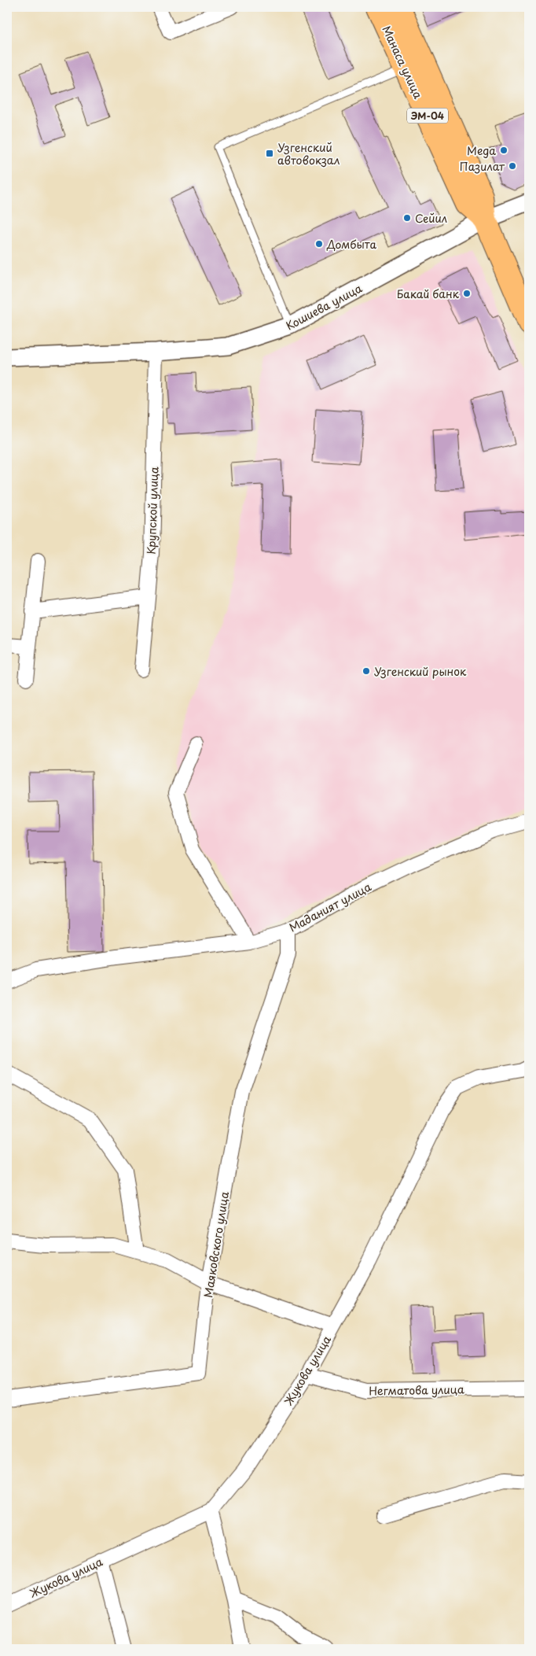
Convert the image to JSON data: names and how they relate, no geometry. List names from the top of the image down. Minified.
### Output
{"streets":{"main road":["Манаса улица","ЭМ-04"],"street":["Кошиева улица","Крупской улица","Маданият улица","Маяковского улица","Жукова улица","Негматова улица"]},"crossings":[["Манаса улица","Кошиева улица"],["Кошиева улица","Крупской улица"],["Маданият улица","Маяковского улица"],["Жукова улица","Негматова улица"]],"places":{"other":["Mega","Пазилат","Сейил","Домбыта","Бакай банк","Узгенский рынок"],"transit":["Узгенский автовокзал"]}}
